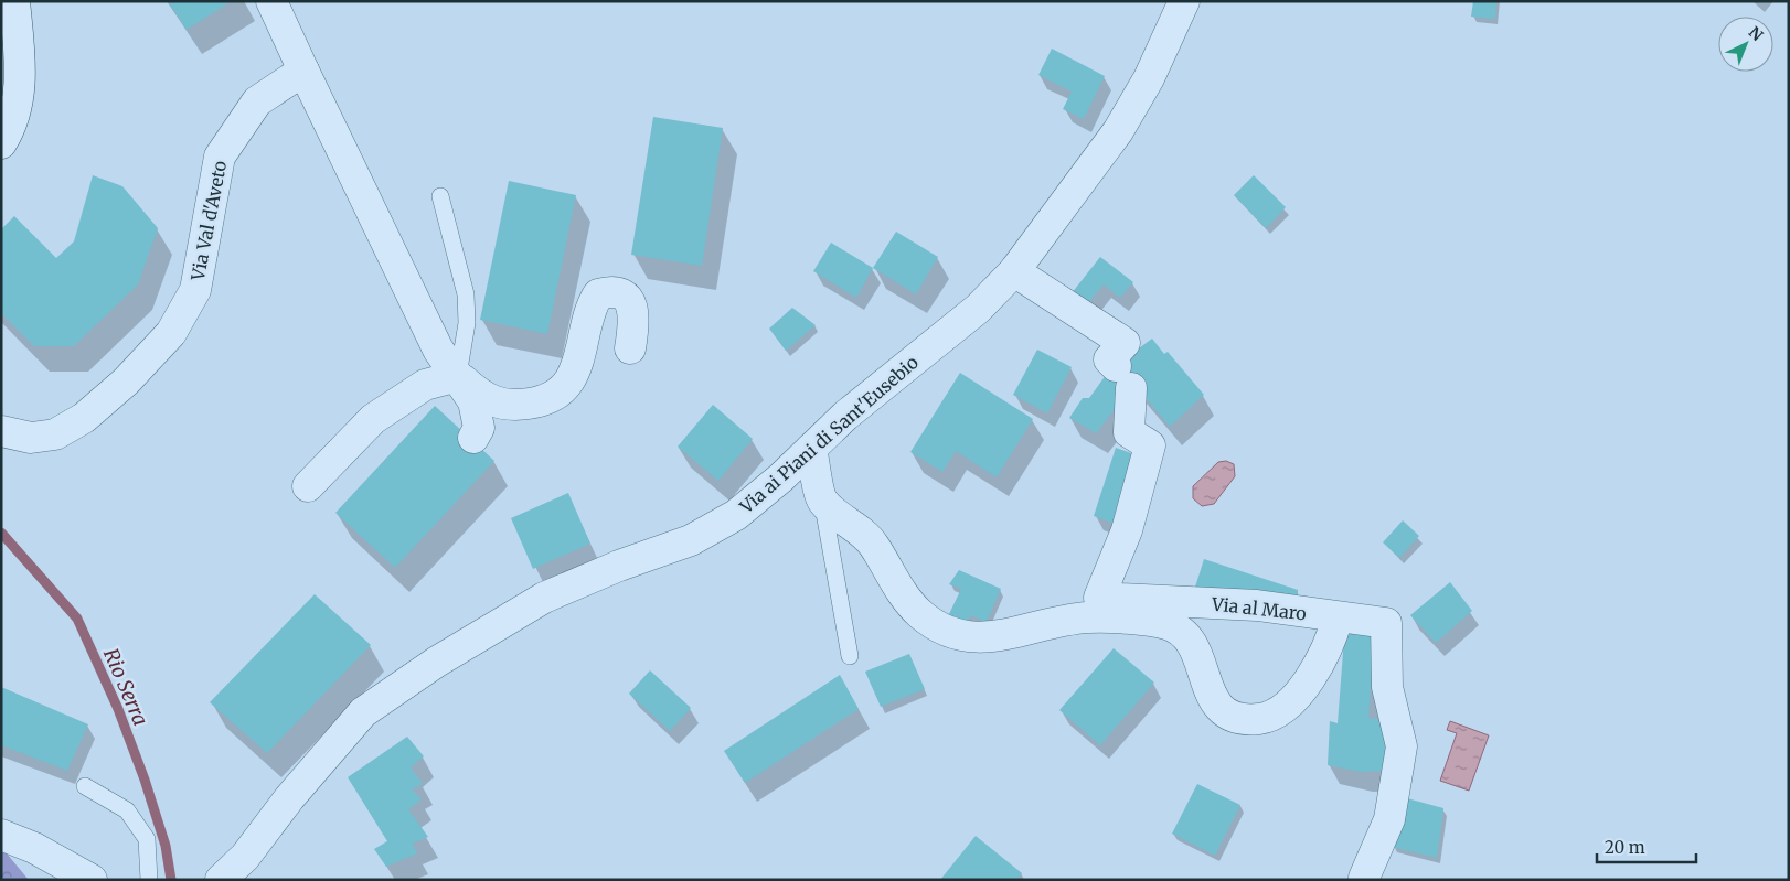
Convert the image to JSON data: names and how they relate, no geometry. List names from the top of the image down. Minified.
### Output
{"streets":{"street":["Via Val d'Aveto","Via ai Piani di Sant'Eusebio","Via al Maro"]},"crossings":[["Via ai Piani di Sant'Eusebio","Via al Maro"]],"water":["Rio Serra"],"scale_bar":"20 m","north":"top right"}
